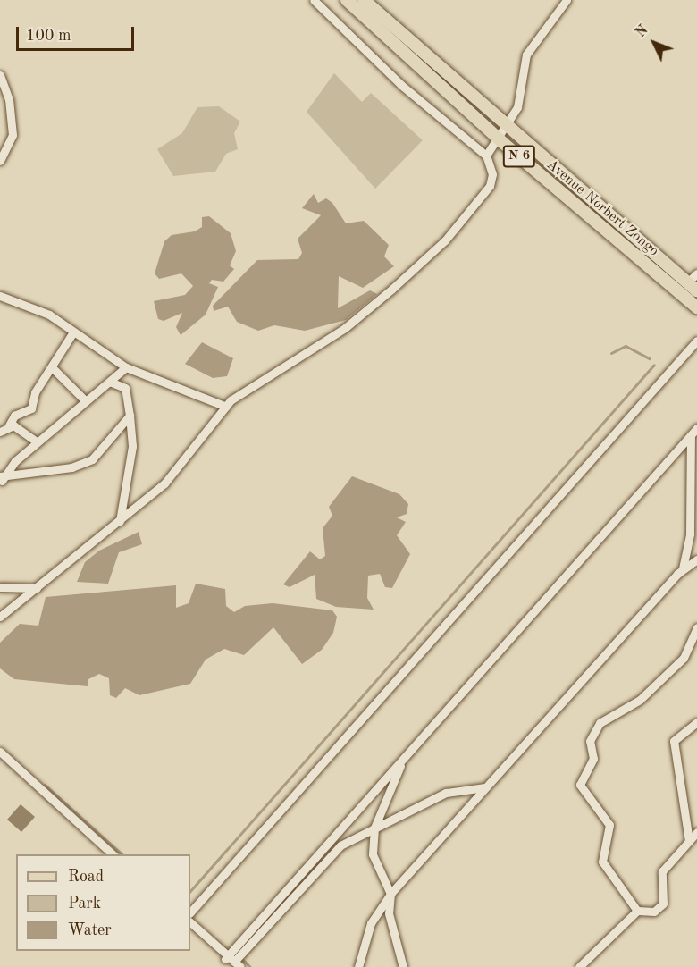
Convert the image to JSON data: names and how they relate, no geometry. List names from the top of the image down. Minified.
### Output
{"streets":{"main road":["N 6","Avenue Norbert Zongo"]},"legend":["Road","Park","Water"],"scale_bar":"100 m","north":"top left"}
